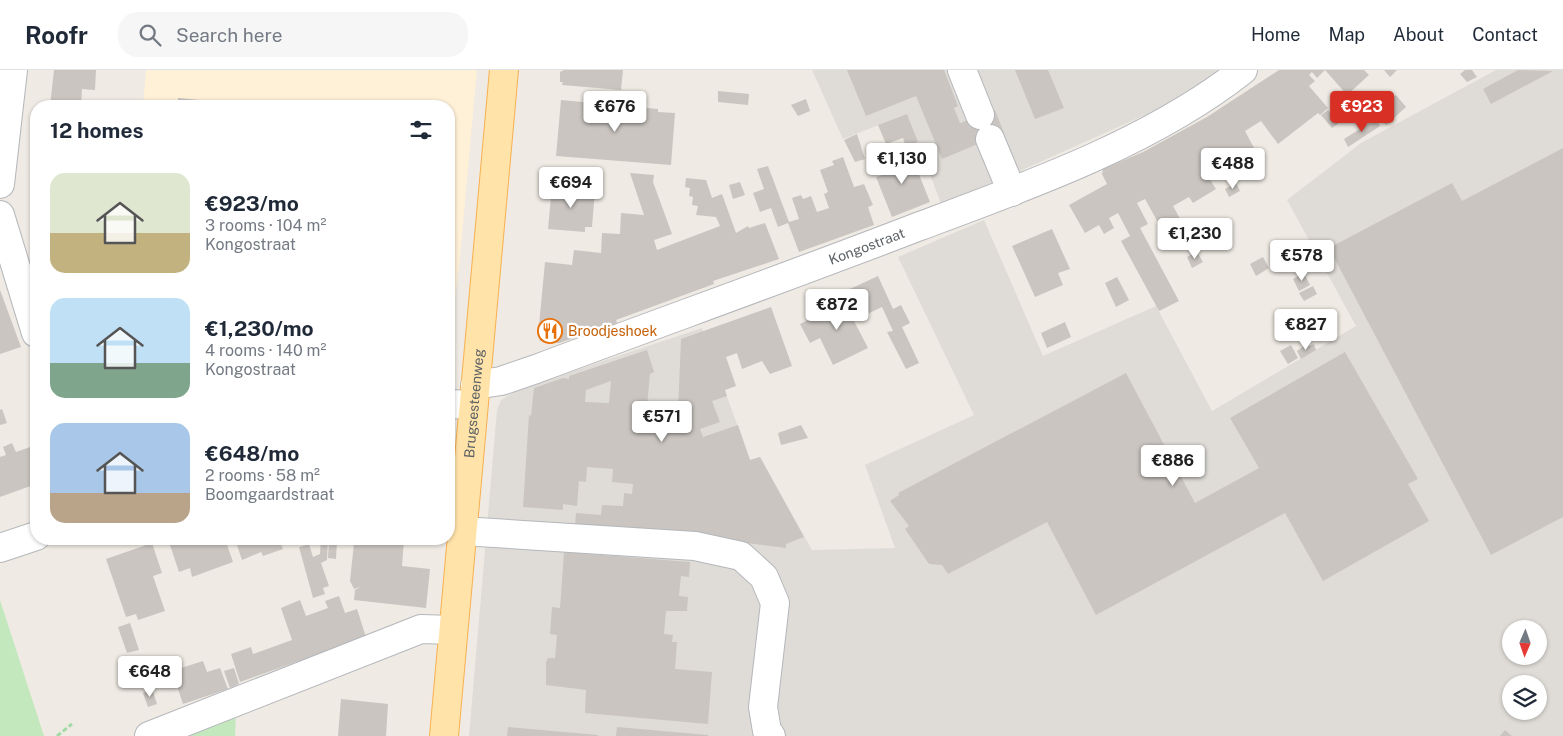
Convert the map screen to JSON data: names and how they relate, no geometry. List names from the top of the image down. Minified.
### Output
{"streets":{"main road":["Brugsesteenweg"],"street":["Kongostraat"]},"crossings":[["Kongostraat","Brugsesteenweg"]],"places":{"restaurant":["Broodjeshoek"]},"north":"bottom","page":{"header":"Roofr","search":"Search here","nav":["Home","Map","About","Contact"],"price":["€676","€923","€1,130","€488","€694","€1,230","€578","€872","€827","€571","€886","€648"],"heading":"12 homes","list":[{"name":"€923/mo","note":"3 rooms · 104 m² · Kongostraat"},{"name":"€1,230/mo","note":"4 rooms · 140 m² · Kongostraat"},{"name":"€648/mo","note":"2 rooms · 58 m² · Boomgaardstraat"}]}}
